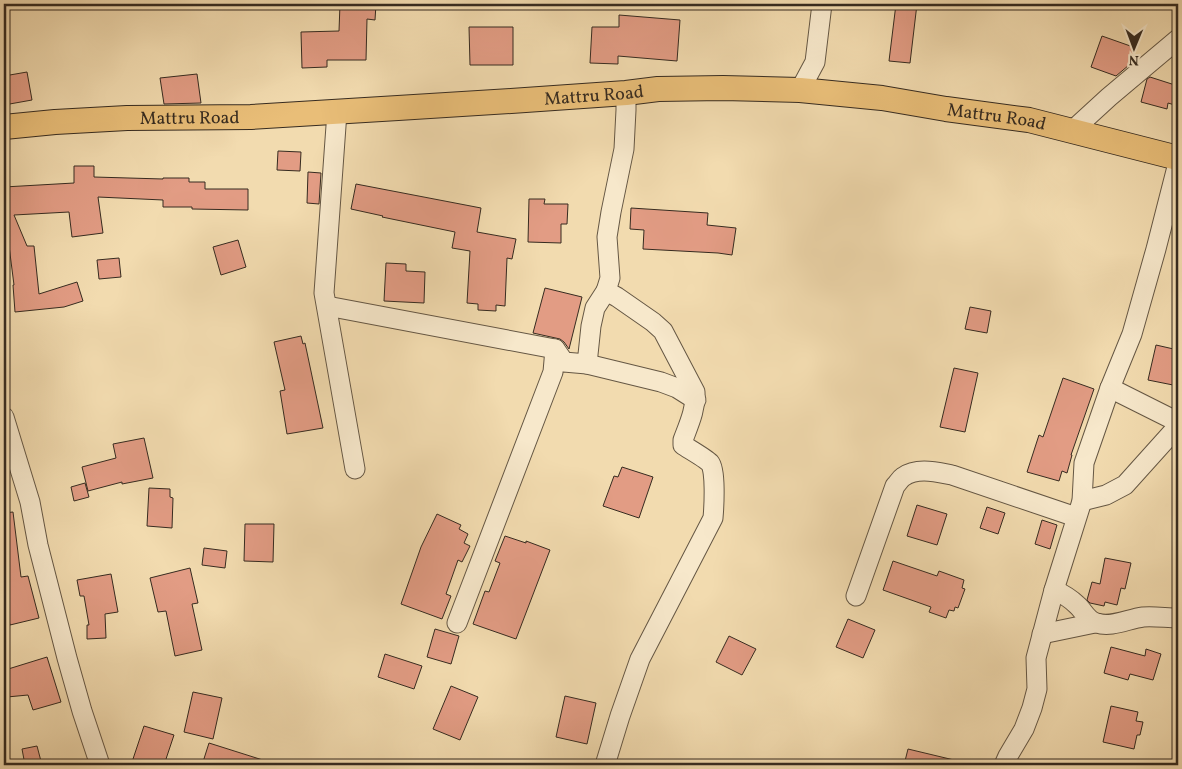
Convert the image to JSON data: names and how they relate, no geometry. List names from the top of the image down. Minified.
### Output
{"streets":{"main road":["Mattru Road"]},"north":"bottom"}
